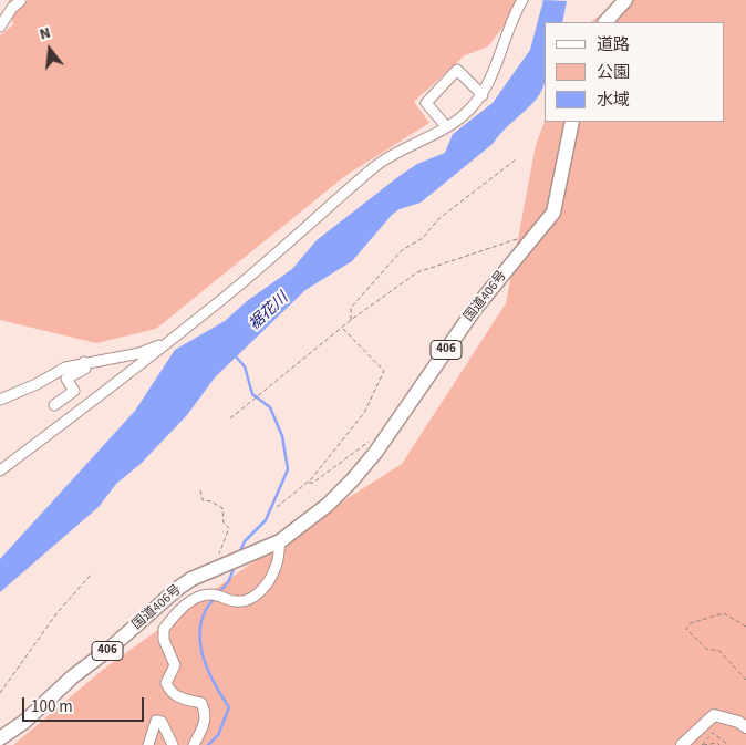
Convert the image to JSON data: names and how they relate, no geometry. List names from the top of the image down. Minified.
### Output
{"streets":{"highway":["国道406号","406"]},"crossings":[["国道406号","406"]],"water":["裾花川"],"legend":["道路","公園","水域"],"scale_bar":"100 m","north":"top"}
